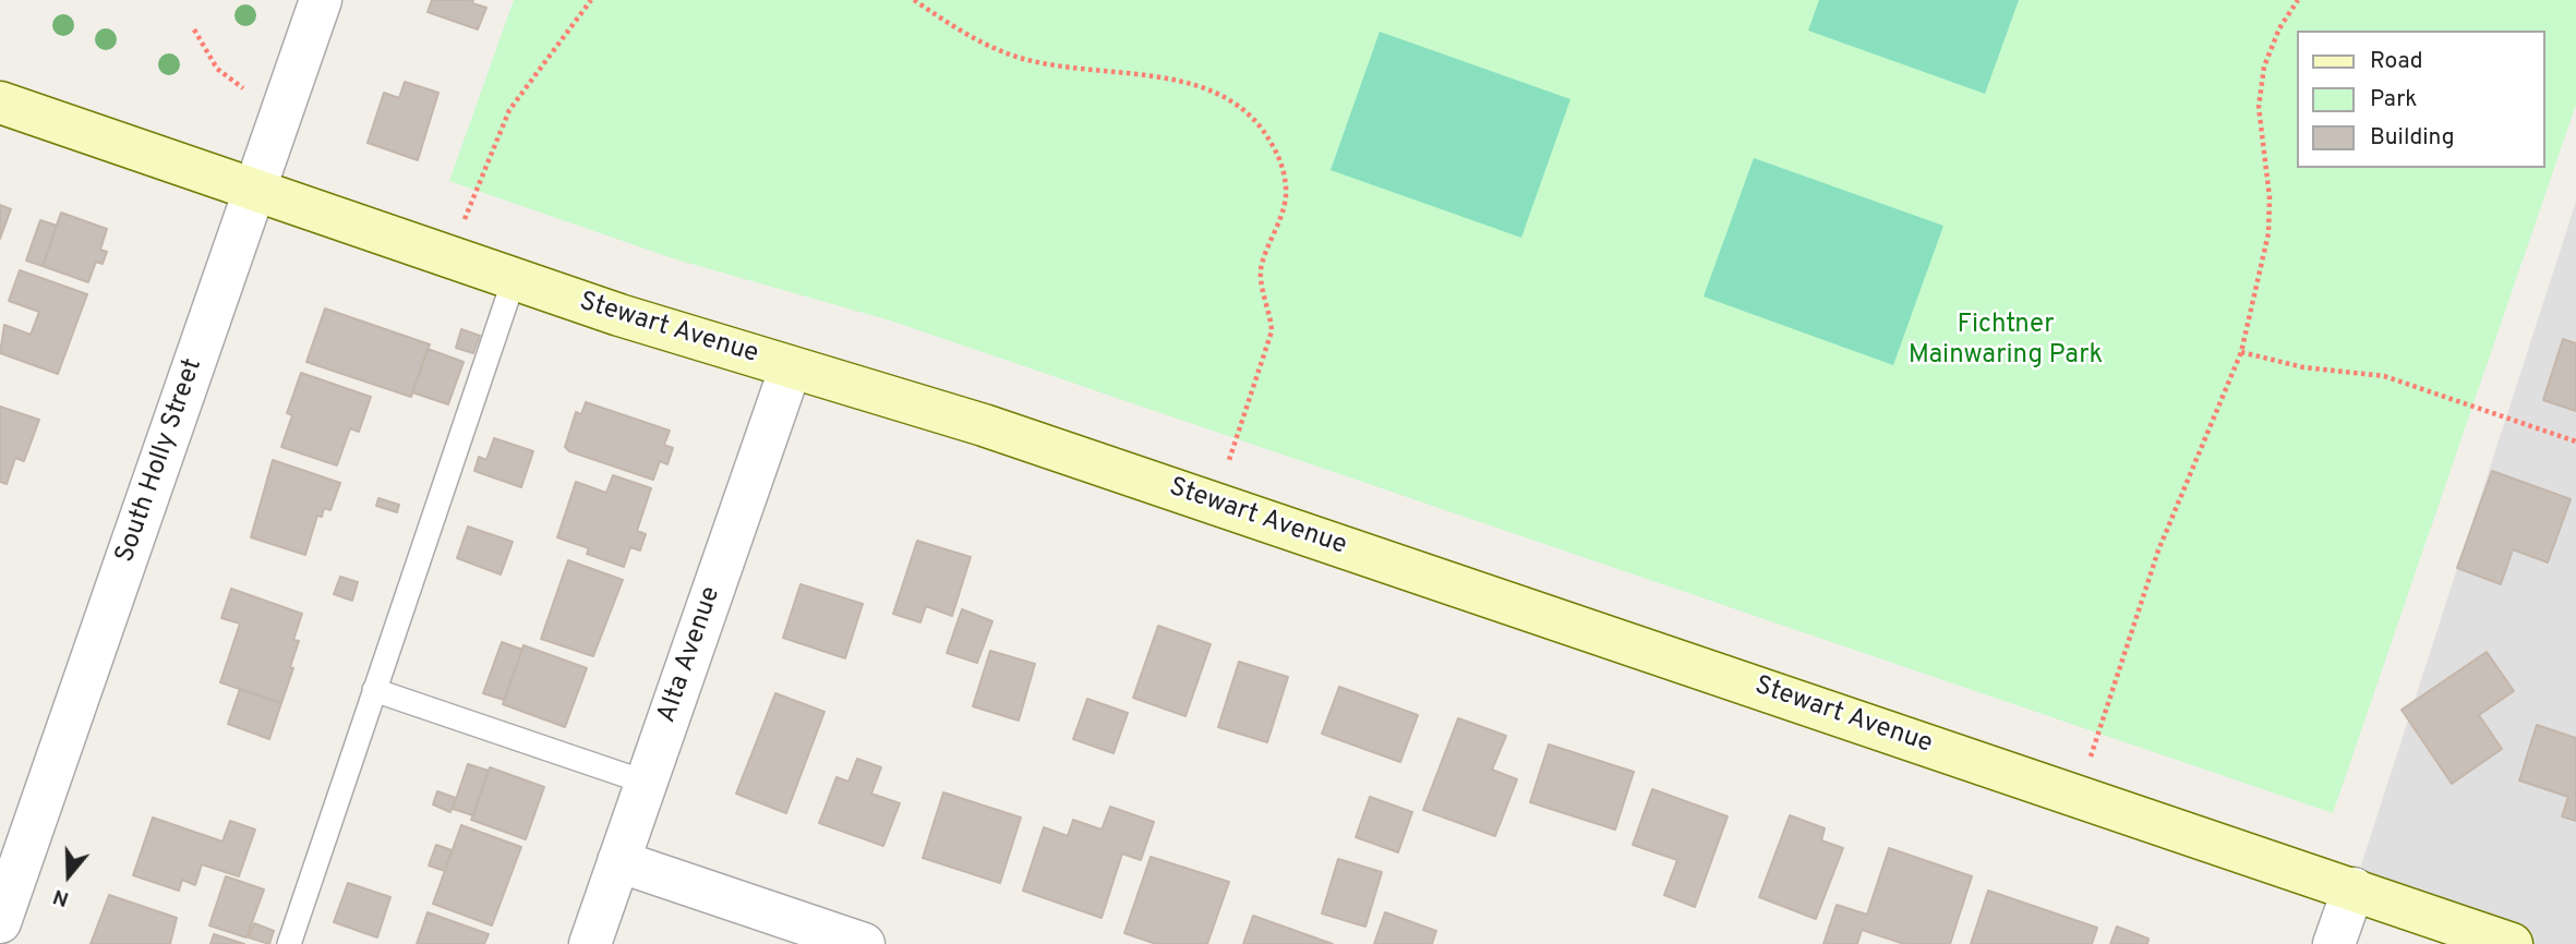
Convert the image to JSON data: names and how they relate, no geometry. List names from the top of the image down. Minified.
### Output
{"streets":{"main road":["Stewart Avenue"],"street":["South Holly Street","Alta Avenue"]},"crossings":[["Stewart Avenue","South Holly Street"],["Stewart Avenue","Alta Avenue"]],"parks":["Fichtner Mainwaring Park"],"legend":["Road","Park","Building"],"north":"bottom"}
